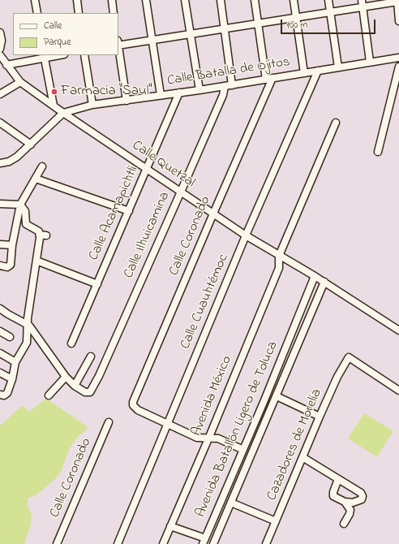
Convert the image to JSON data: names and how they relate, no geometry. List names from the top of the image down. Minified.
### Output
{"streets":{"street":["Calle Batalla de Ojitos","Calle Quetzal","Calle Acamapichtli","Calle Ilhuicamina","Calle Coronado","Calle Cuauhtémoc","Avenida México","Avenida Batallón Ligero de Toluca","Cazadores de Morelia"]},"crossings":[["Calle Batalla de Ojitos","Calle Quetzal"],["Calle Batalla de Ojitos","Calle Acamapichtli"],["Calle Batalla de Ojitos","Calle Ilhuicamina"],["Calle Batalla de Ojitos","Calle Coronado"],["Calle Batalla de Ojitos","Calle Cuauhtémoc"],["Calle Quetzal","Calle Acamapichtli"],["Calle Quetzal","Calle Ilhuicamina"],["Calle Quetzal","Calle Coronado"],["Calle Quetzal","Calle Cuauhtémoc"],["Calle Quetzal","Avenida México"],["Calle Quetzal","Avenida Batallón Ligero de Toluca"],["Calle Coronado","Calle Cuauhtémoc"]],"places":["Farmacia \"Saul\""],"legend":["Calle","Parque"],"scale_bar":"100 m"}
